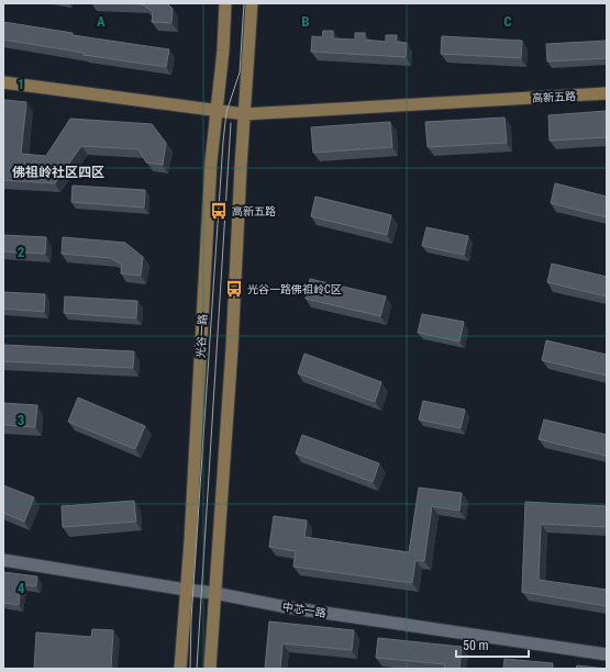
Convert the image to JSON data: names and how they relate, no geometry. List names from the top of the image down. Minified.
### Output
{"streets":{"main road":["高新五路","光谷一路"],"street":["中芯一路"]},"crossings":[["高新五路","光谷一路"],["光谷一路","中芯一路"]],"districts":["佛祖岭社区四区"],"places":{"bus stop":["高新五路","光谷一路佛祖岭C区"]},"scale_bar":"50 m","grid":{"columns":["A","B","C"],"rows":["1","2","3","4"]}}
